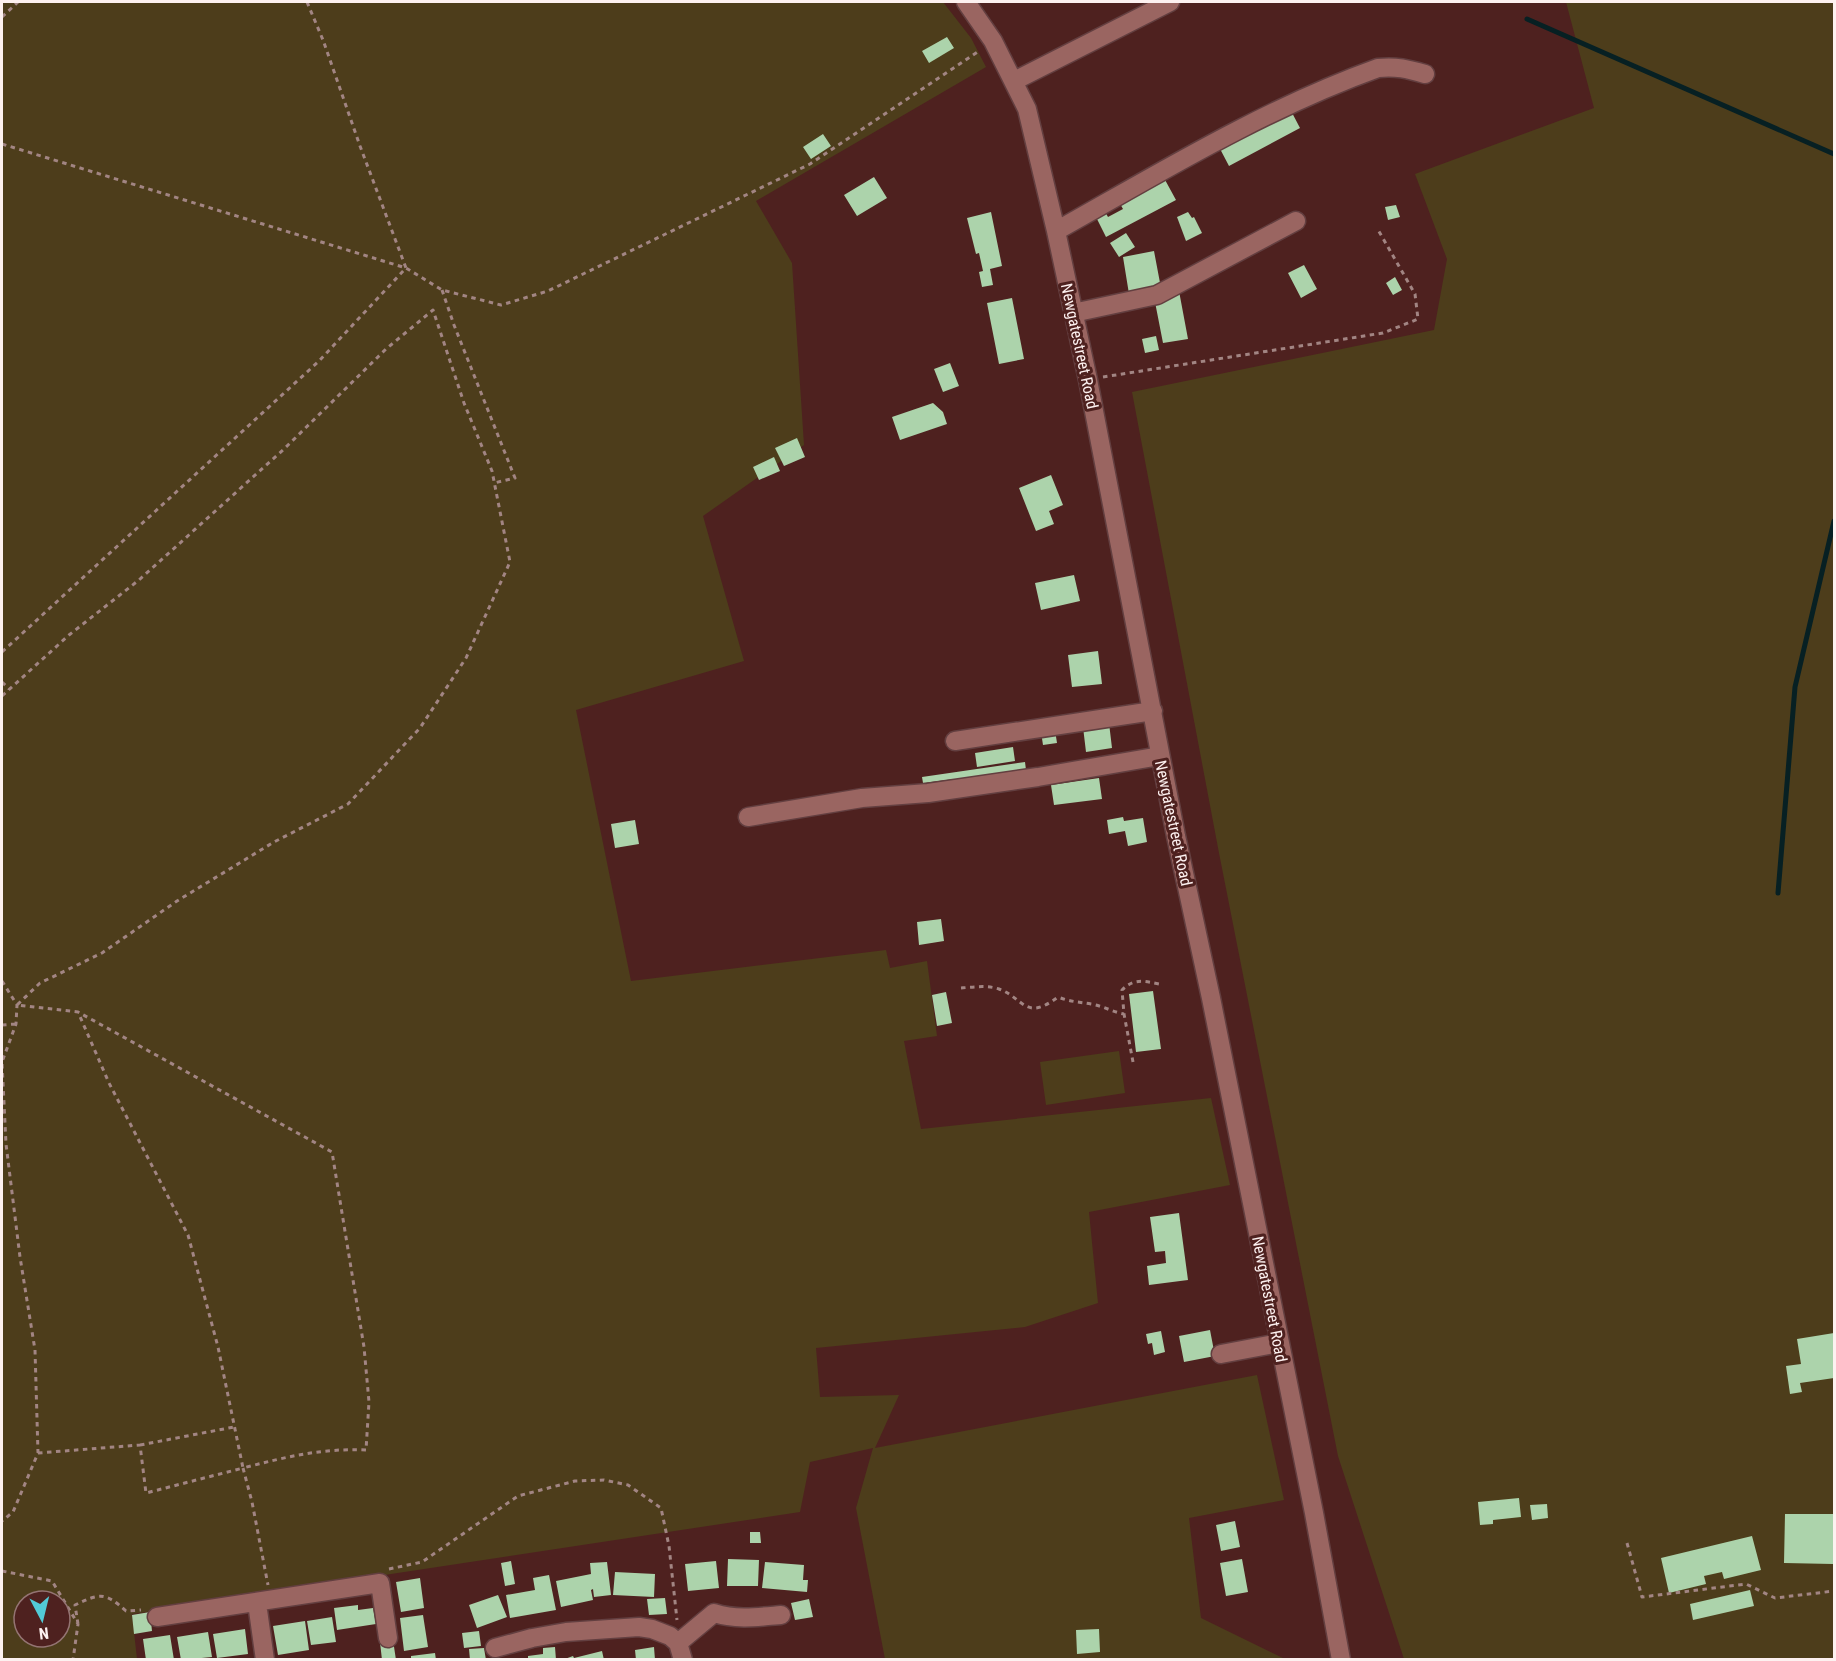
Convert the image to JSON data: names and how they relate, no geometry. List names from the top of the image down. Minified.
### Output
{"streets":{"street":["Newgatestreet Road"]},"north":"bottom"}
